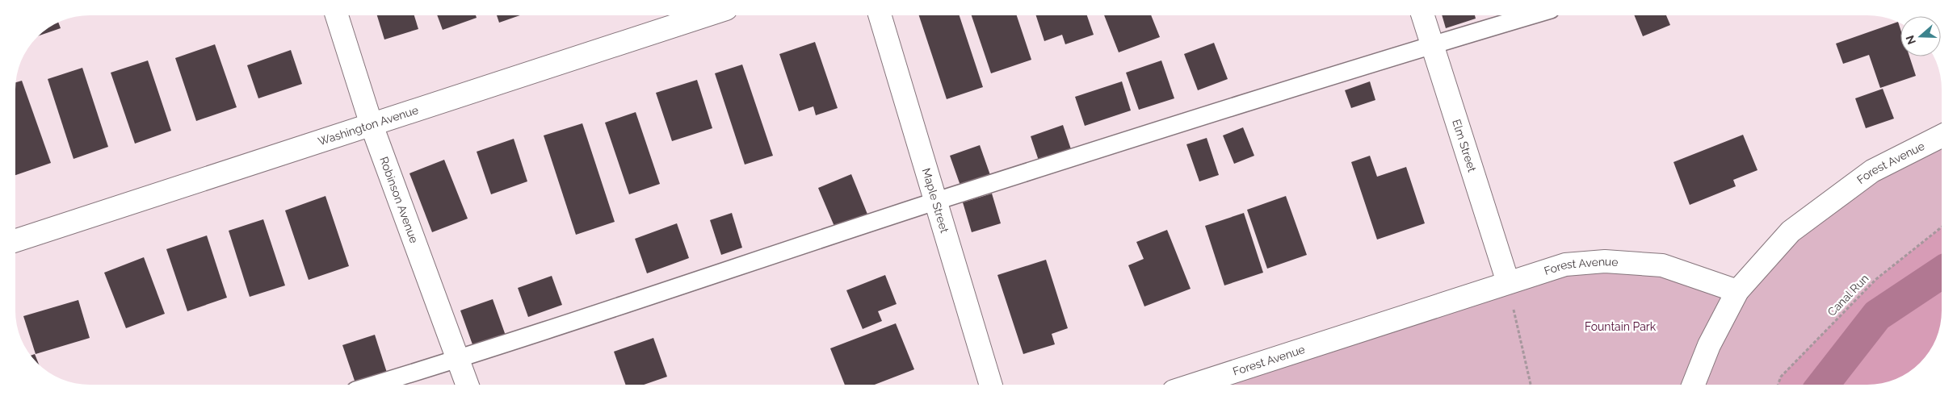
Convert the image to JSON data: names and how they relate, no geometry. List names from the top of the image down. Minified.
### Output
{"streets":{"street":["Washington Avenue","Elm Street","Forest Avenue","Robinson Avenue","Maple Street"],"path":["Canal Run"]},"crossings":[["Washington Avenue","Robinson Avenue"],["Elm Street","Forest Avenue"]],"parks":["Fountain Park"],"north":"left"}
